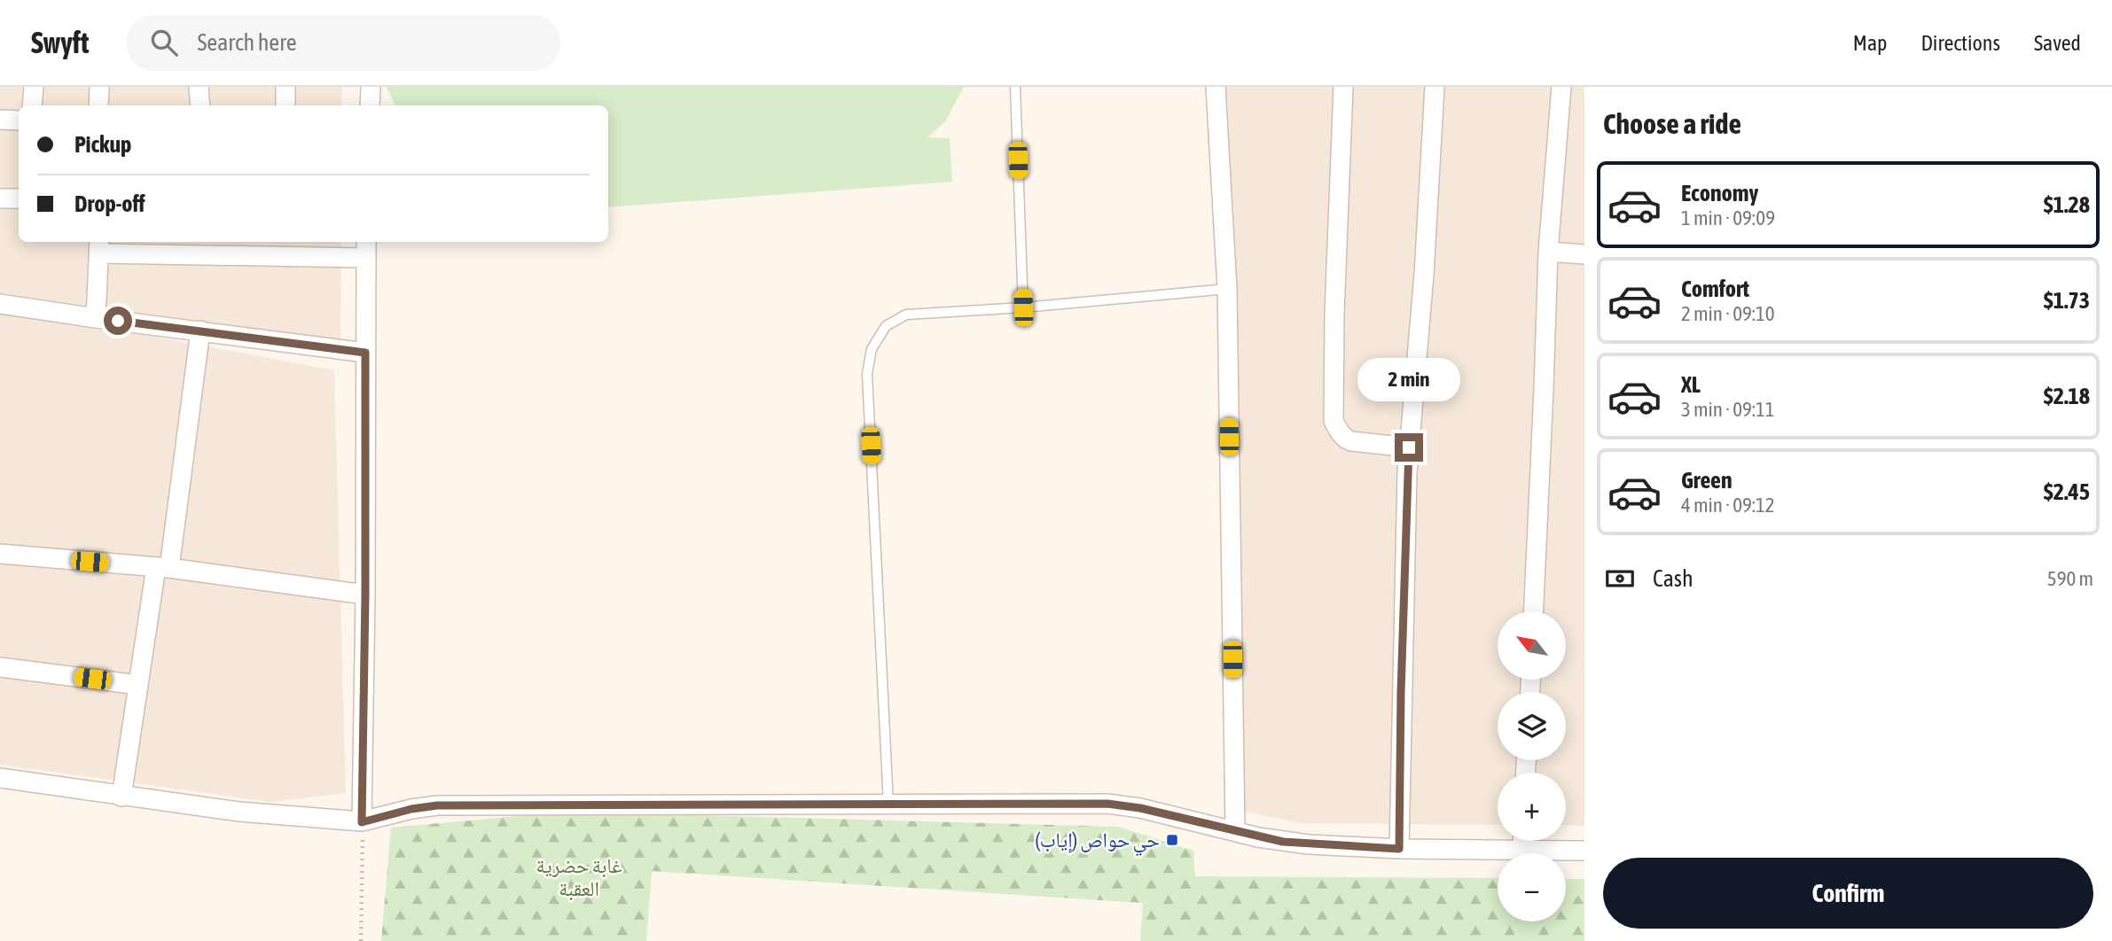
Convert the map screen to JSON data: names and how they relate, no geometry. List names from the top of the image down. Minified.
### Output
{"parks":["غابة حضرية العقبة"],"places":{"transit":["حي حواص (إياب)"]},"north":"top left","page":{"header":"Swyft","search":"Search here","nav":["Map","Directions","Saved"],"heading":"Choose a ride","banner":["Pickup","Drop-off"],"list":[{"name":"Economy","note":"1 min · 09:09","value":"$1.28"},{"name":"Comfort","note":"2 min · 09:10","value":"$1.73"},{"name":"XL","note":"3 min · 09:11","value":"$2.18"},{"name":"Green","note":"4 min · 09:12","value":"$2.45"}],"bubble":"2 min","pay":["Cash","590 m"],"map_buttons":["+","−"],"buttons":"Confirm"}}
